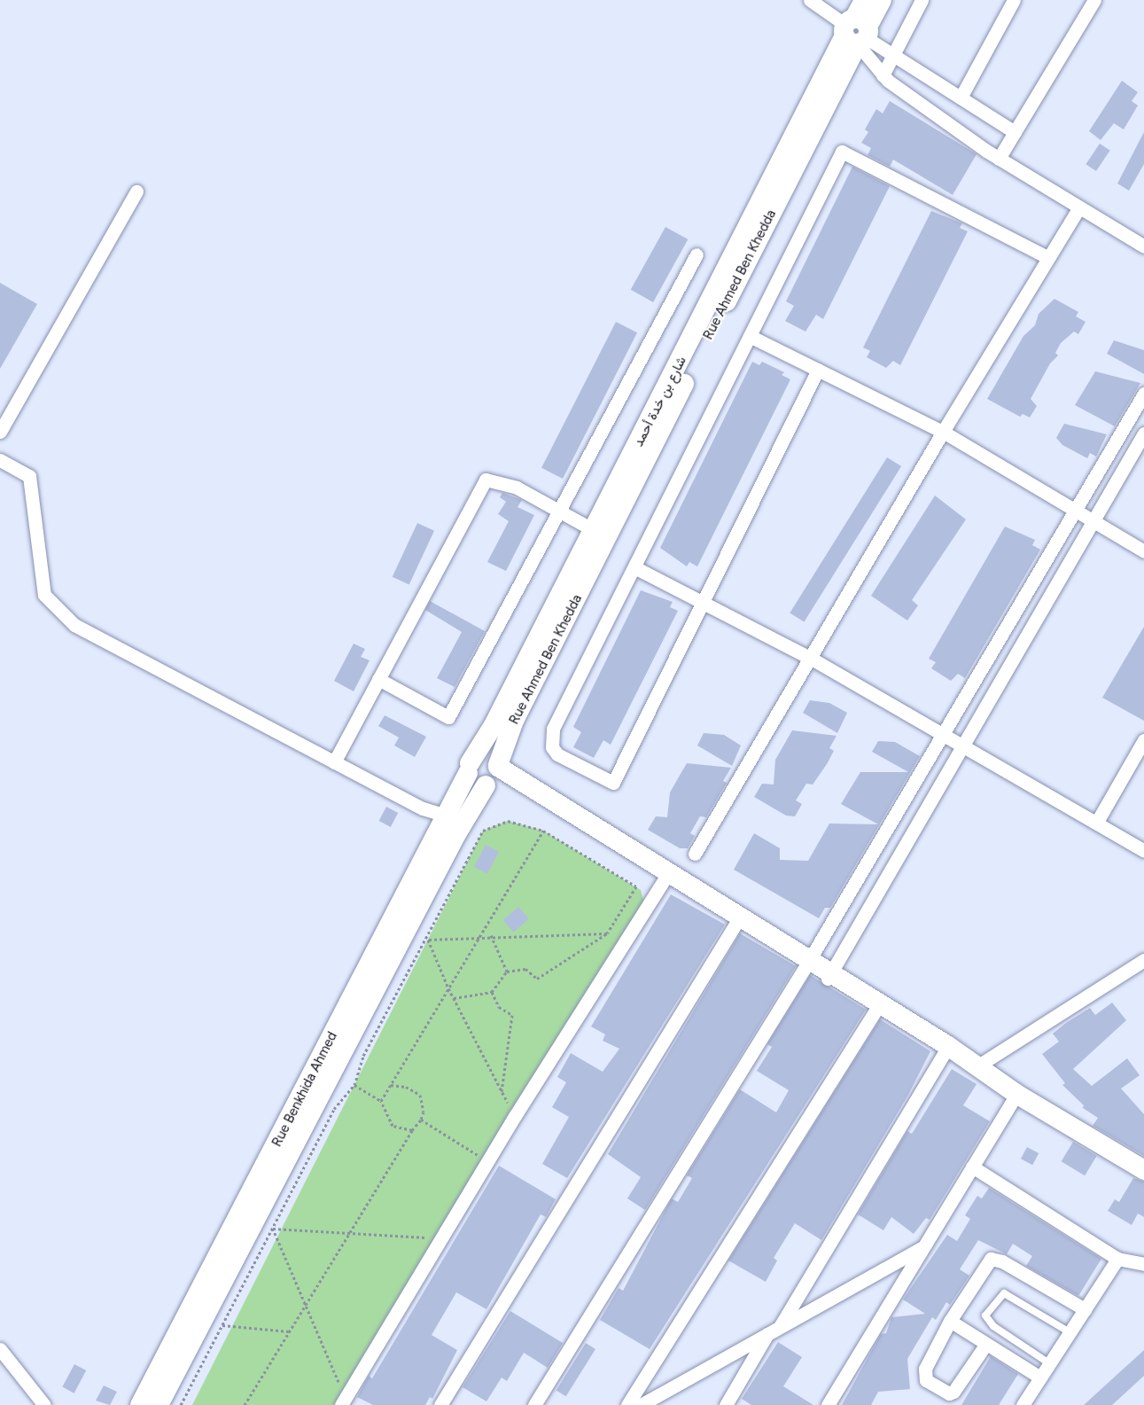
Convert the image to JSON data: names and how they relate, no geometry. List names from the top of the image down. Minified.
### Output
{"streets":{"main road":["Rue Ahmed Ben Khedda","شارع بن خدة أحمد","Rue Benkhida Ahmed"]},"crossings":[["Rue Ahmed Ben Khedda","شارع بن خدة أحمد"],["شارع بن خدة أحمد","Rue Benkhida Ahmed"]]}
